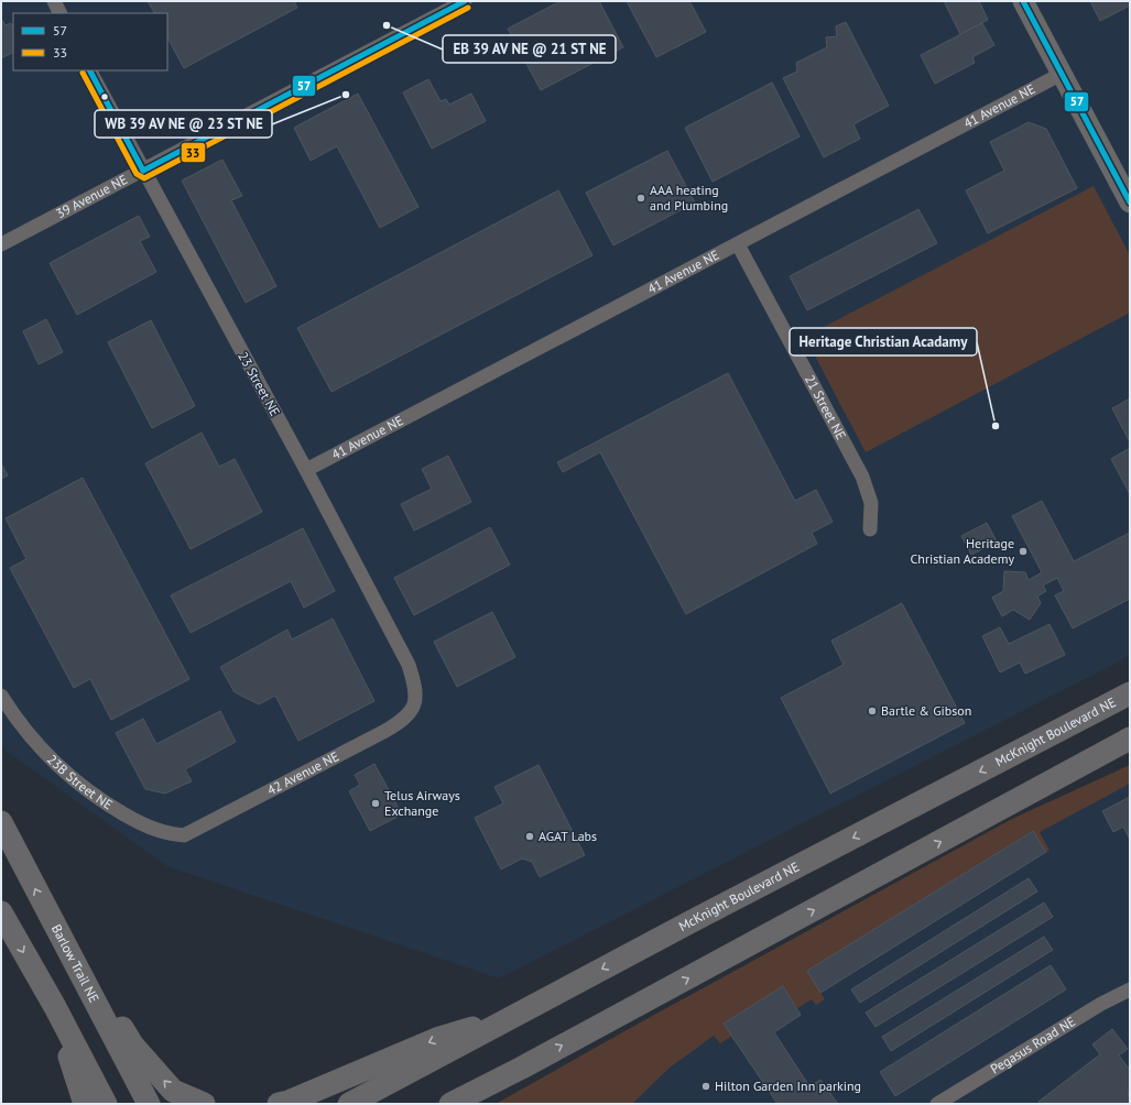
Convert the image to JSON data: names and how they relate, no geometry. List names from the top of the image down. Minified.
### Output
{"streets":{"main road":["McKnight Boulevard NE","Barlow Trail NE"],"street":["41 Avenue NE","39 Avenue NE","23 Street NE","21 Street NE","42 Avenue NE","23B Street NE","Pegasus Road NE"]},"crossings":[["41 Avenue NE","23 Street NE"],["41 Avenue NE","21 Street NE"],["39 Avenue NE","23 Street NE"],["23 Street NE","42 Avenue NE"],["42 Avenue NE","23B Street NE"]],"places":["EB 39 AV NE @ 21 ST NE","WB 39 AV NE @ 23 ST NE","AAA heating and Plumbing","Heritage Christian Acadamy","Heritage Christian Academy","Bartle & Gibson","Telus Airways Exchange","AGAT Labs","Hilton Garden Inn parking"],"lines":["transit line 57","transit line 33"],"legend":["57","33"]}
